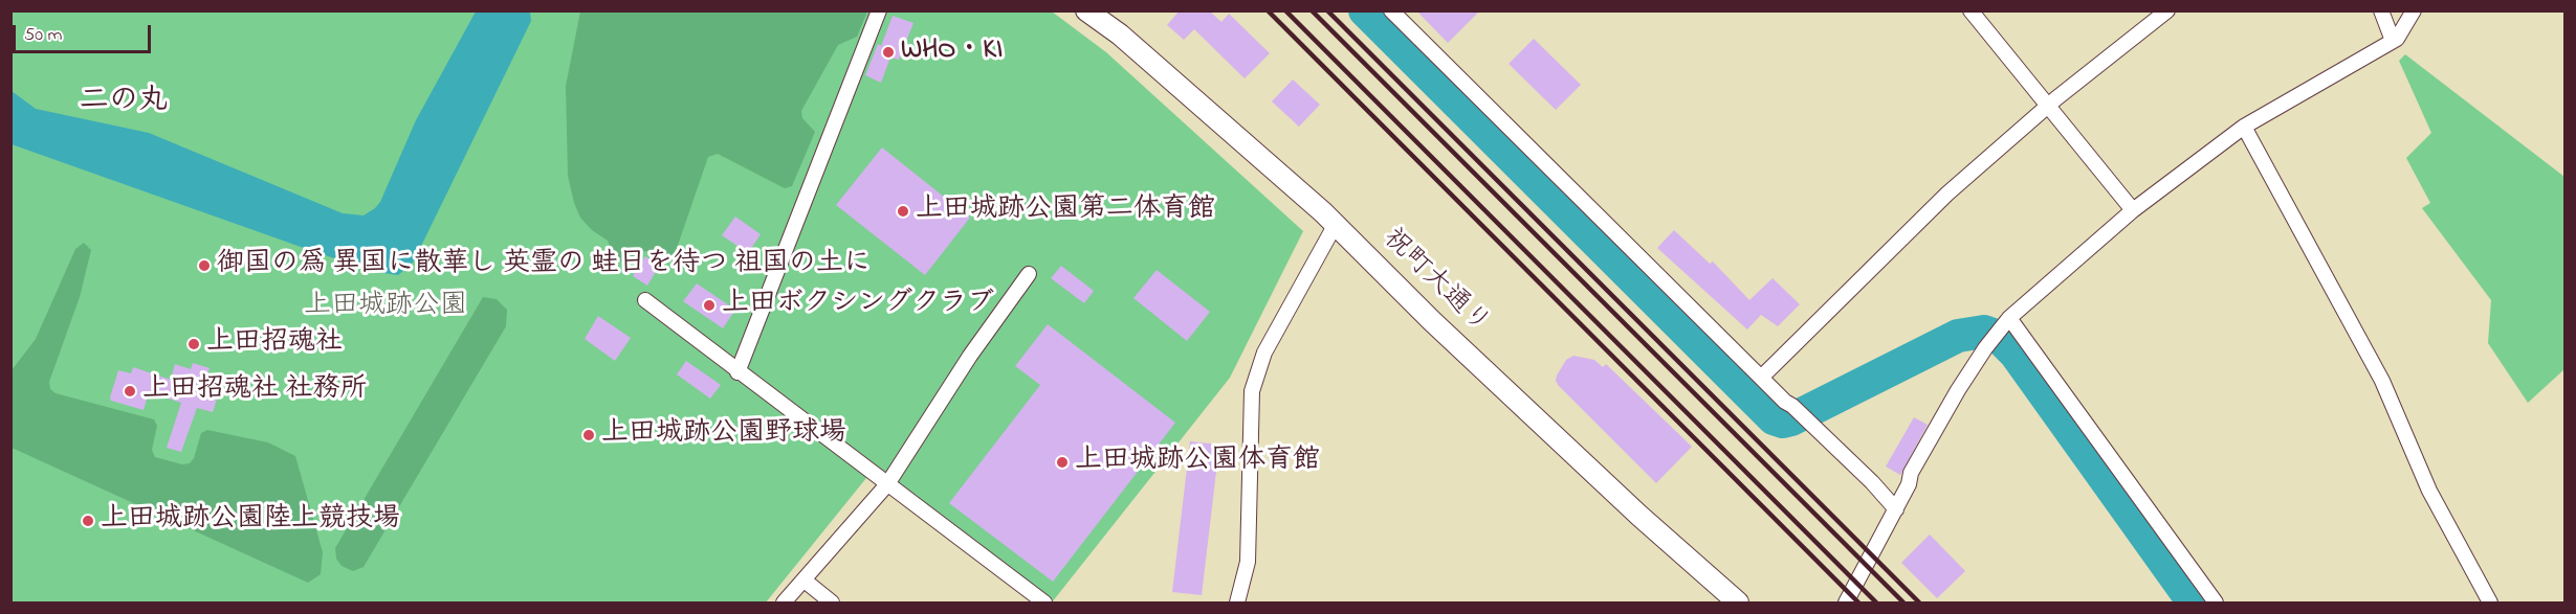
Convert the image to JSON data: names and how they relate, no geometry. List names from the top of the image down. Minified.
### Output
{"streets":{"street":["祝町大通り"]},"districts":["二の丸"],"parks":["上田城跡公園"],"places":["WHO・KI","上田城跡公園第二体育館","御国の爲 異国に散華し 英霊の 蛙日を待つ 祖国の土に","上田ボクシングクラブ","上田招魂社","上田招魂社 社務所","上田城跡公園野球場","上田城跡公園体育館","上田城跡公園陸上競技場"],"scale_bar":"50 m"}
